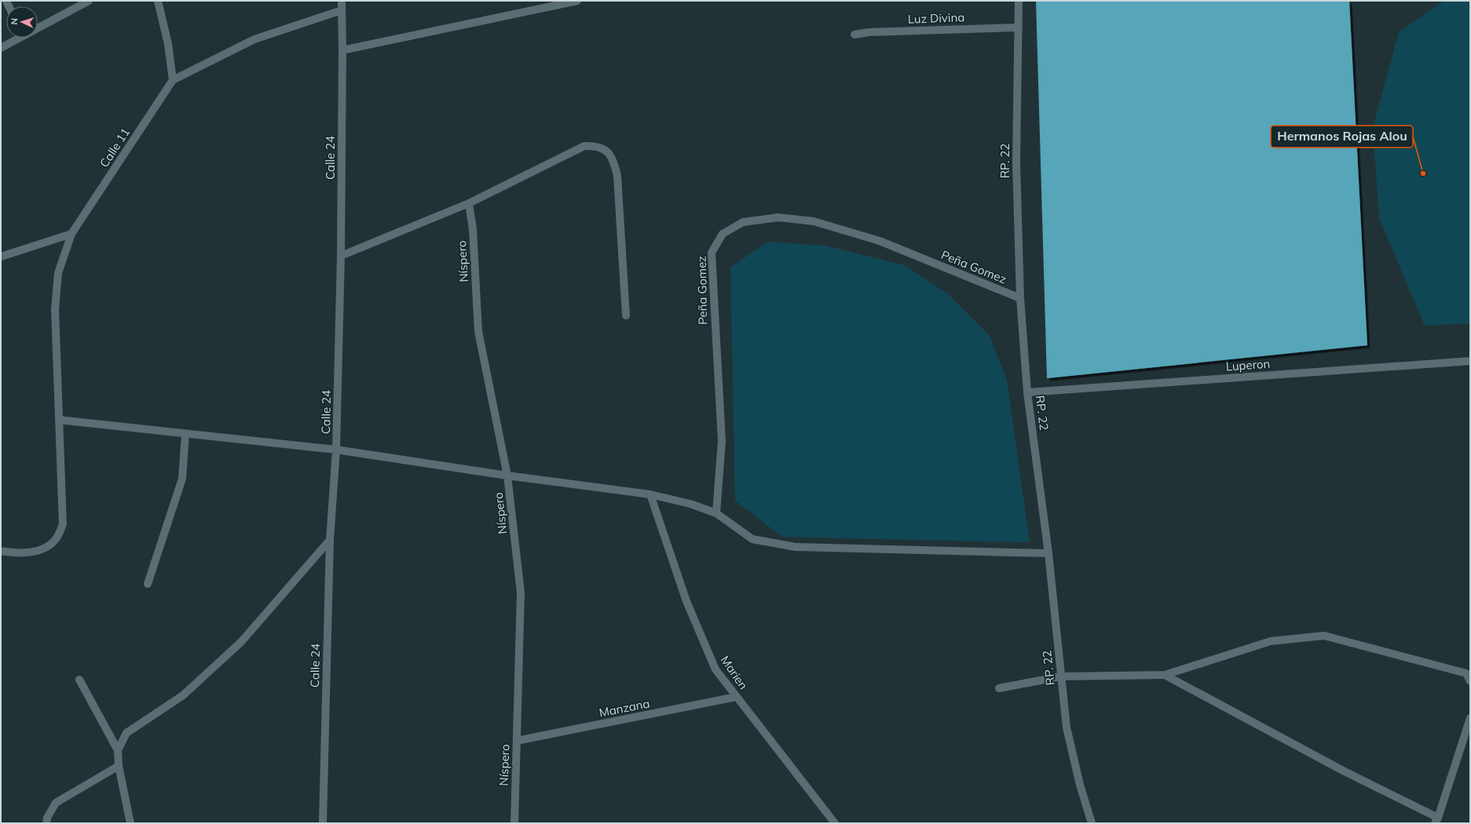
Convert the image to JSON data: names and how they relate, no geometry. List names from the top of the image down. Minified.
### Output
{"streets":{"street":["Luz Divina","Calle 11","Calle 24","RP. 22","Níspero","Peña Gomez","Luperon","Marien","Manzana"]},"crossings":[["Luz Divina","RP. 22"],["RP. 22","Peña Gomez"],["RP. 22","Luperon"],["Níspero","Manzana"],["Marien","Manzana"]],"places":["Hermanos Rojas Alou"],"north":"left"}
